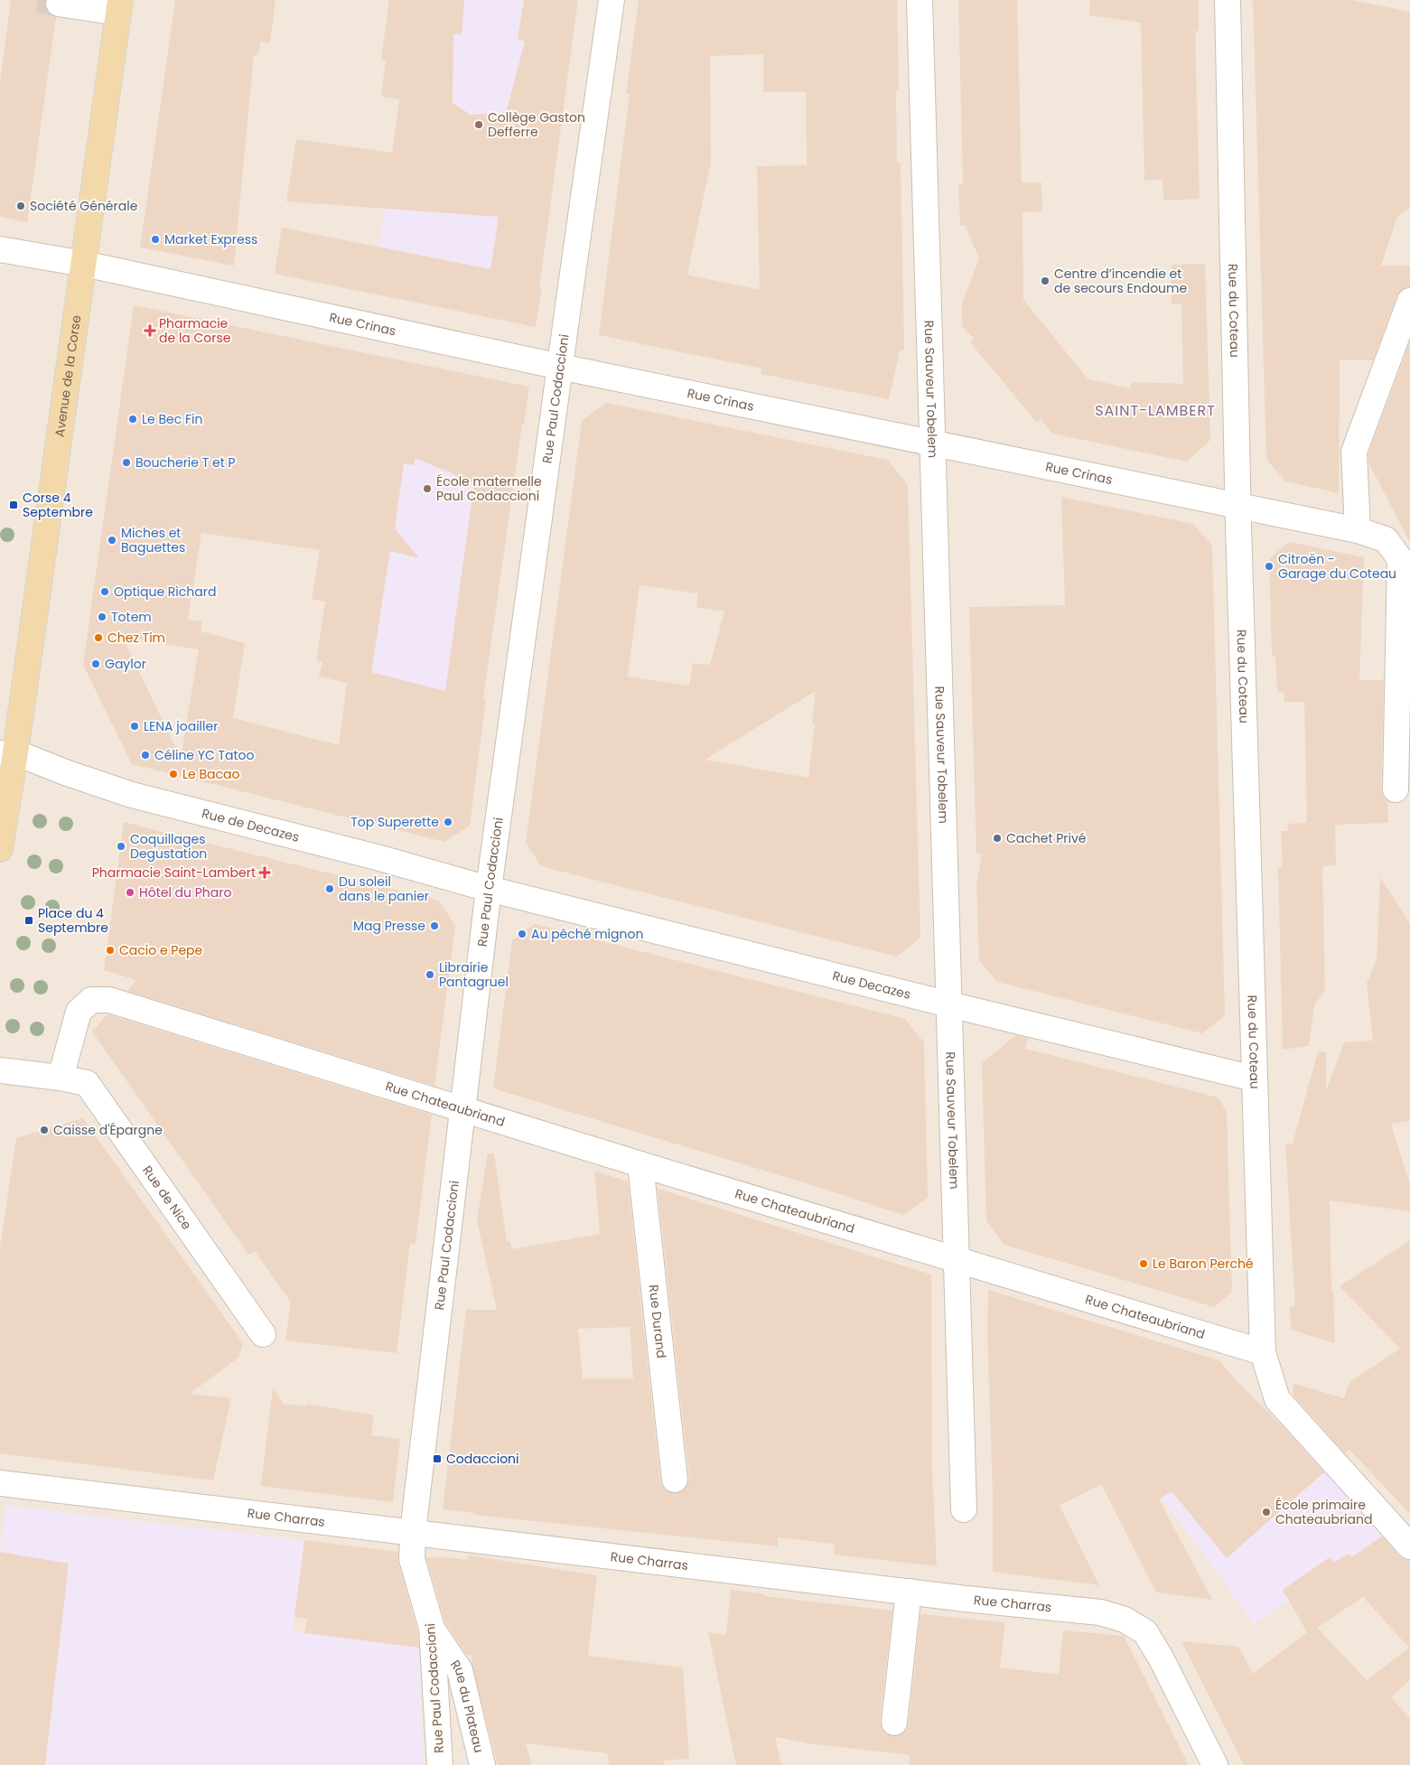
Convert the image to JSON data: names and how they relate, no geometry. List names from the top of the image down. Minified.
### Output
{"streets":{"main road":["Avenue de la Corse"],"street":["Rue du Coteau","Rue Crinas","Rue Sauveur Tobelem","Rue Paul Codaccioni","Rue de Decazes","Rue Decazes","Rue Chateaubriand","Rue de Nice","Rue Durand","Rue Charras","Rue du Plateau"]},"crossings":[["Rue du Coteau","Rue Crinas"],["Rue du Coteau","Rue Decazes"],["Rue du Coteau","Rue Chateaubriand"],["Rue Crinas","Avenue de la Corse"],["Rue Crinas","Rue Sauveur Tobelem"],["Rue Crinas","Rue Paul Codaccioni"],["Avenue de la Corse","Rue de Decazes"],["Rue Sauveur Tobelem","Rue Decazes"],["Rue Sauveur Tobelem","Rue Chateaubriand"],["Rue Paul Codaccioni","Rue de Decazes"],["Rue Paul Codaccioni","Rue Decazes"],["Rue Paul Codaccioni","Rue Chateaubriand"],["Rue Paul Codaccioni","Rue Charras"],["Rue Paul Codaccioni","Rue du Plateau"],["Rue de Decazes","Rue Decazes"],["Rue Chateaubriand","Rue de Nice"],["Rue Chateaubriand","Rue Durand"]],"districts":["SAINT-LAMBERT"],"places":{"other":["Collège Gaston Defferre","Société Générale","Market Express","Centre d’incendie et de secours Endoume","Le Bec Fin","Boucherie T et P","École maternelle Paul Codaccioni","Miches et Baguettes","Citroën - Garage du Coteau","Optique Richard","Totem","Chez Tim","Gaylor","LENA joailler","Céline YC Tatoo","Le Bacao","Top Superette","Cachet Privé","Coquillages Degustation","Du soleil dans le panier","Hôtel du Pharo","Mag Presse","Au pêché mignon","Cacio e Pepe","Librairie Pantagruel","Caisse d'Épargne","Le Baron Perché","École primaire Chateaubriand"],"health":["Pharmacie de la Corse","Pharmacie Saint-Lambert"],"transit":["Corse 4 Septembre","Place du 4 Septembre","Codaccioni"]}}
